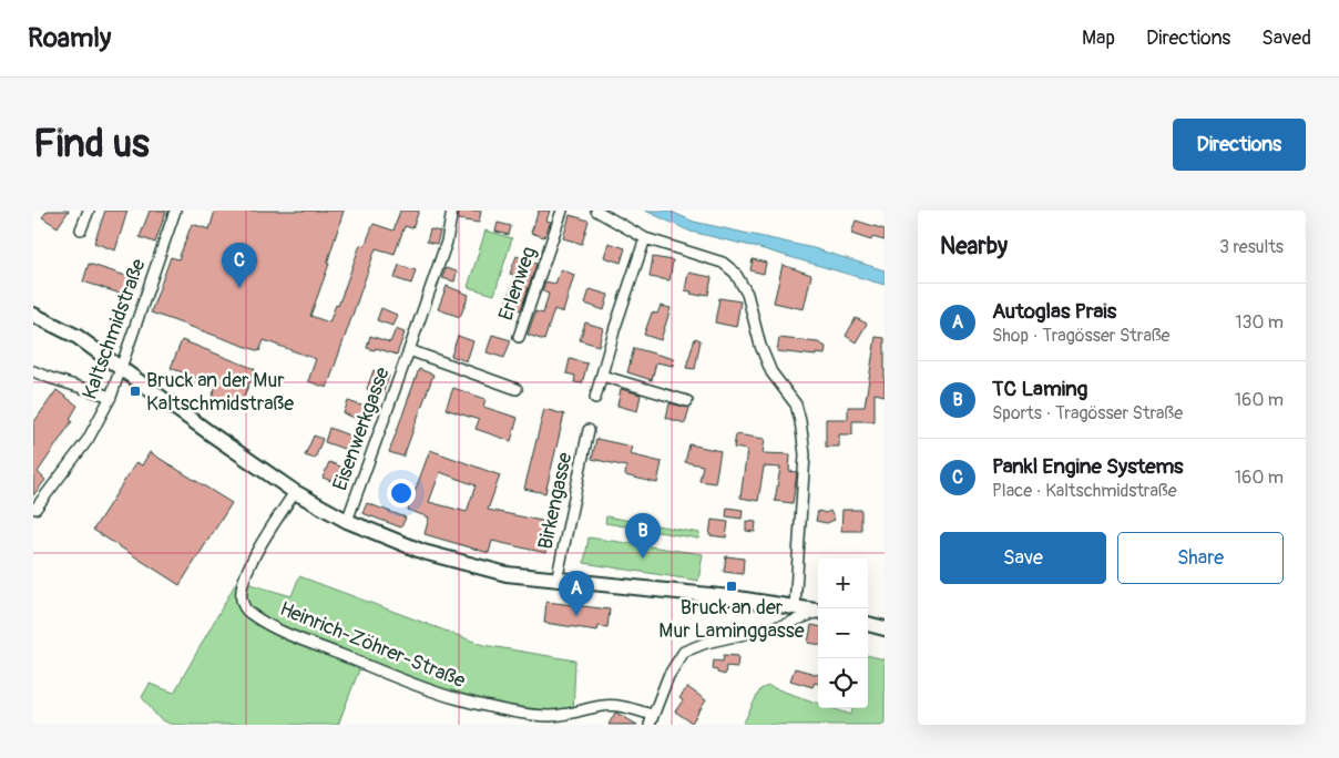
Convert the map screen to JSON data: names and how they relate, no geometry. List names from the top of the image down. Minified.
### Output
{"streets":{"street":["Erlenweg","Kaltschmidstraße","Eisenwerkgasse","Birkengasse","Heinrich-Zöhrer-Straße"]},"places":{"transit":["Bruck an der Mur Kaltschmidstraße","Bruck an der Mur Laminggasse"]},"page":{"header":"Roamly","nav":["Map","Directions","Saved"],"buttons":["Directions",["Save","Share"]],"title":"Find us","heading":["Nearby","3 results"],"pins":["C","B","A"],"list":[{"mark":"A","name":"Autoglas Prais","note":"Shop · Tragösser Straße","value":"130 m"},{"mark":"B","name":"TC Laming","note":"Sports · Tragösser Straße","value":"160 m"},{"mark":"C","name":"Pankl Engine Systems","note":"Place · Kaltschmidstraße","value":"160 m"}],"map_buttons":["+","−"]}}
